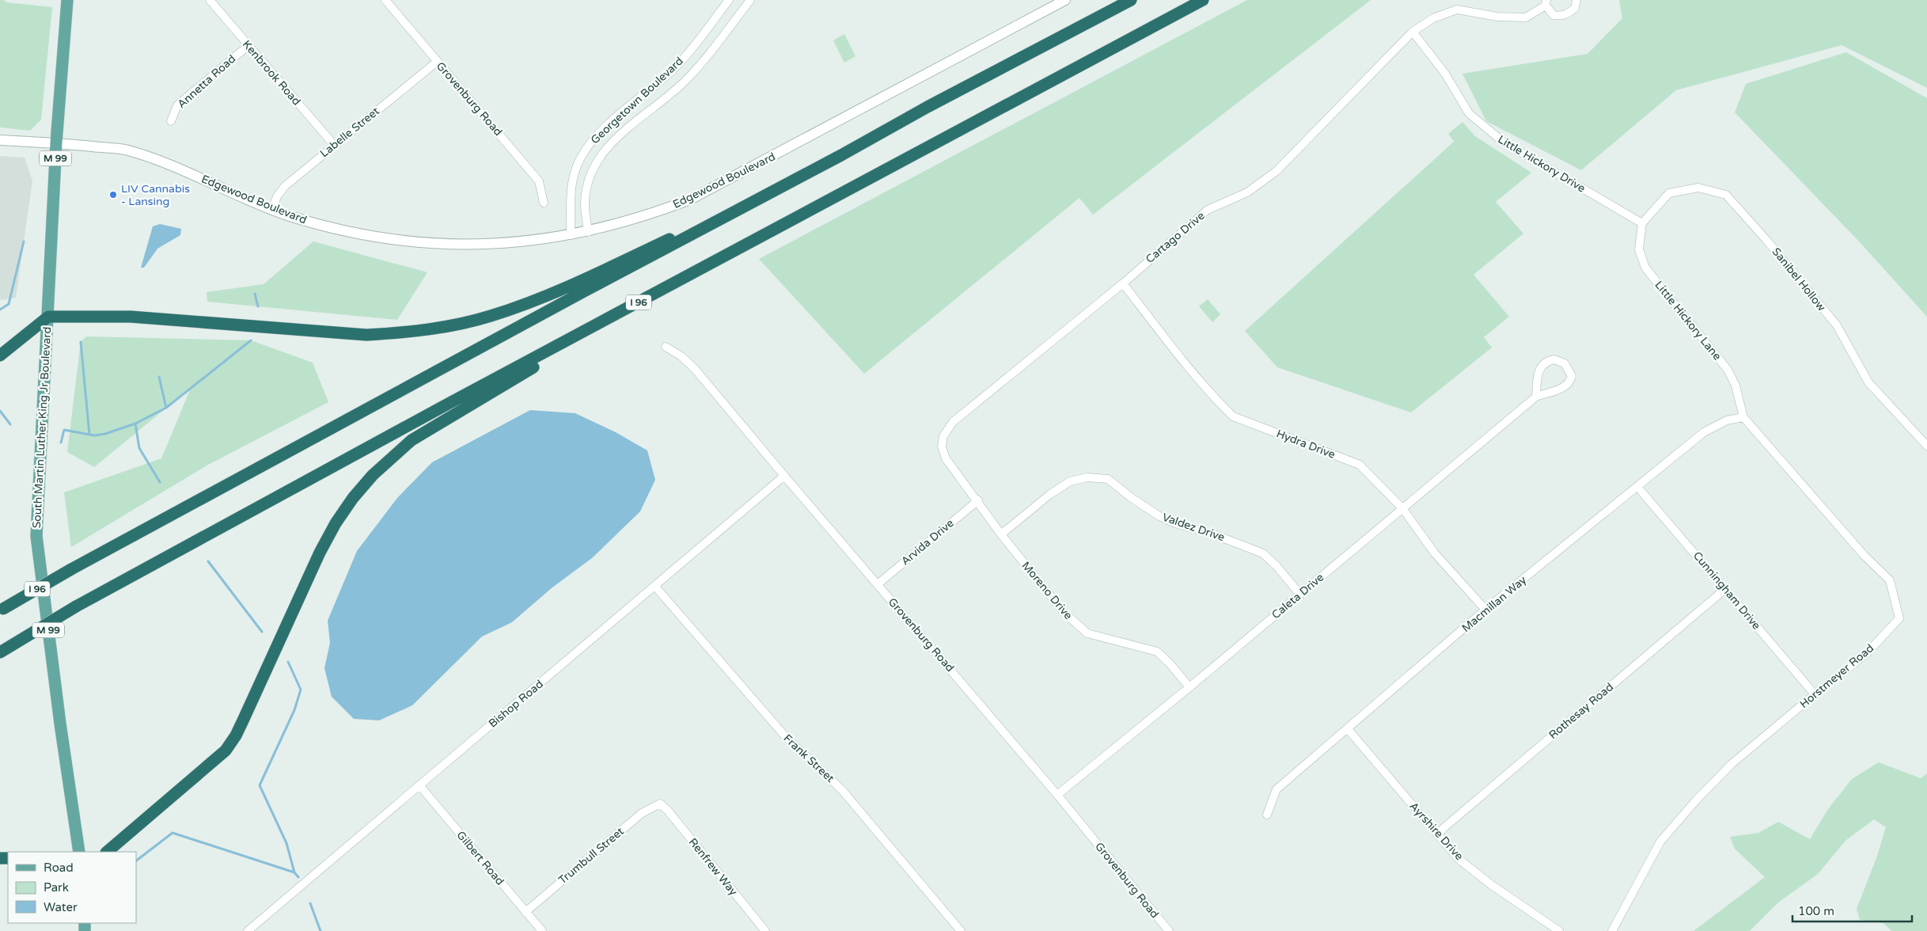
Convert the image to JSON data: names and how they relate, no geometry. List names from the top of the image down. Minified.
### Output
{"streets":{"highway":["I 96"],"main road":["M 99","South Martin Luther King Jr Boulevard"],"street":["Kenbrook Road","Annetta Road","Grovenburg Road","Georgetown Boulevard","Labelle Street","Little Hickory Drive","Edgewood Boulevard","Cartago Drive","Sanibel Hollow","Little Hickory Lane","Hydra Drive","Valdez Drive","Arvida Drive","Moreno Drive","Cunningham Drive","Caleta Drive","Macmillan Way","Horstmeyer Road","Bishop Road","Rothesay Road","Frank Street","Ayrshire Drive","Trumbull Street","Gilbert Road","Renfrew Way"]},"crossings":[["Kenbrook Road","Annetta Road"],["Kenbrook Road","Labelle Street"],["Grovenburg Road","Labelle Street"],["Grovenburg Road","Arvida Drive"],["Grovenburg Road","Caleta Drive"],["Grovenburg Road","Bishop Road"],["Georgetown Boulevard","Edgewood Boulevard"],["Labelle Street","Edgewood Boulevard"],["Little Hickory Drive","Cartago Drive"],["Little Hickory Drive","Sanibel Hollow"],["Little Hickory Drive","Little Hickory Lane"],["Edgewood Boulevard","South Martin Luther King Jr Boulevard"],["Cartago Drive","Hydra Drive"],["Cartago Drive","Moreno Drive"],["Sanibel Hollow","Little Hickory Lane"],["Little Hickory Lane","Macmillan Way"],["Little Hickory Lane","Horstmeyer Road"],["Hydra Drive","Caleta Drive"],["Hydra Drive","Macmillan Way"],["Valdez Drive","Moreno Drive"],["Valdez Drive","Caleta Drive"],["Arvida Drive","Moreno Drive"],["Moreno Drive","Caleta Drive"],["Cunningham Drive","Macmillan Way"],["Cunningham Drive","Horstmeyer Road"],["Cunningham Drive","Rothesay Road"],["Macmillan Way","Horstmeyer Road"],["Macmillan Way","Ayrshire Drive"],["Bishop Road","Frank Street"],["Bishop Road","Gilbert Road"],["Rothesay Road","Ayrshire Drive"],["Trumbull Street","Gilbert Road"],["Trumbull Street","Renfrew Way"]],"places":["LIV Cannabis - Lansing"],"legend":["Road","Park","Water"],"scale_bar":"100 m"}
